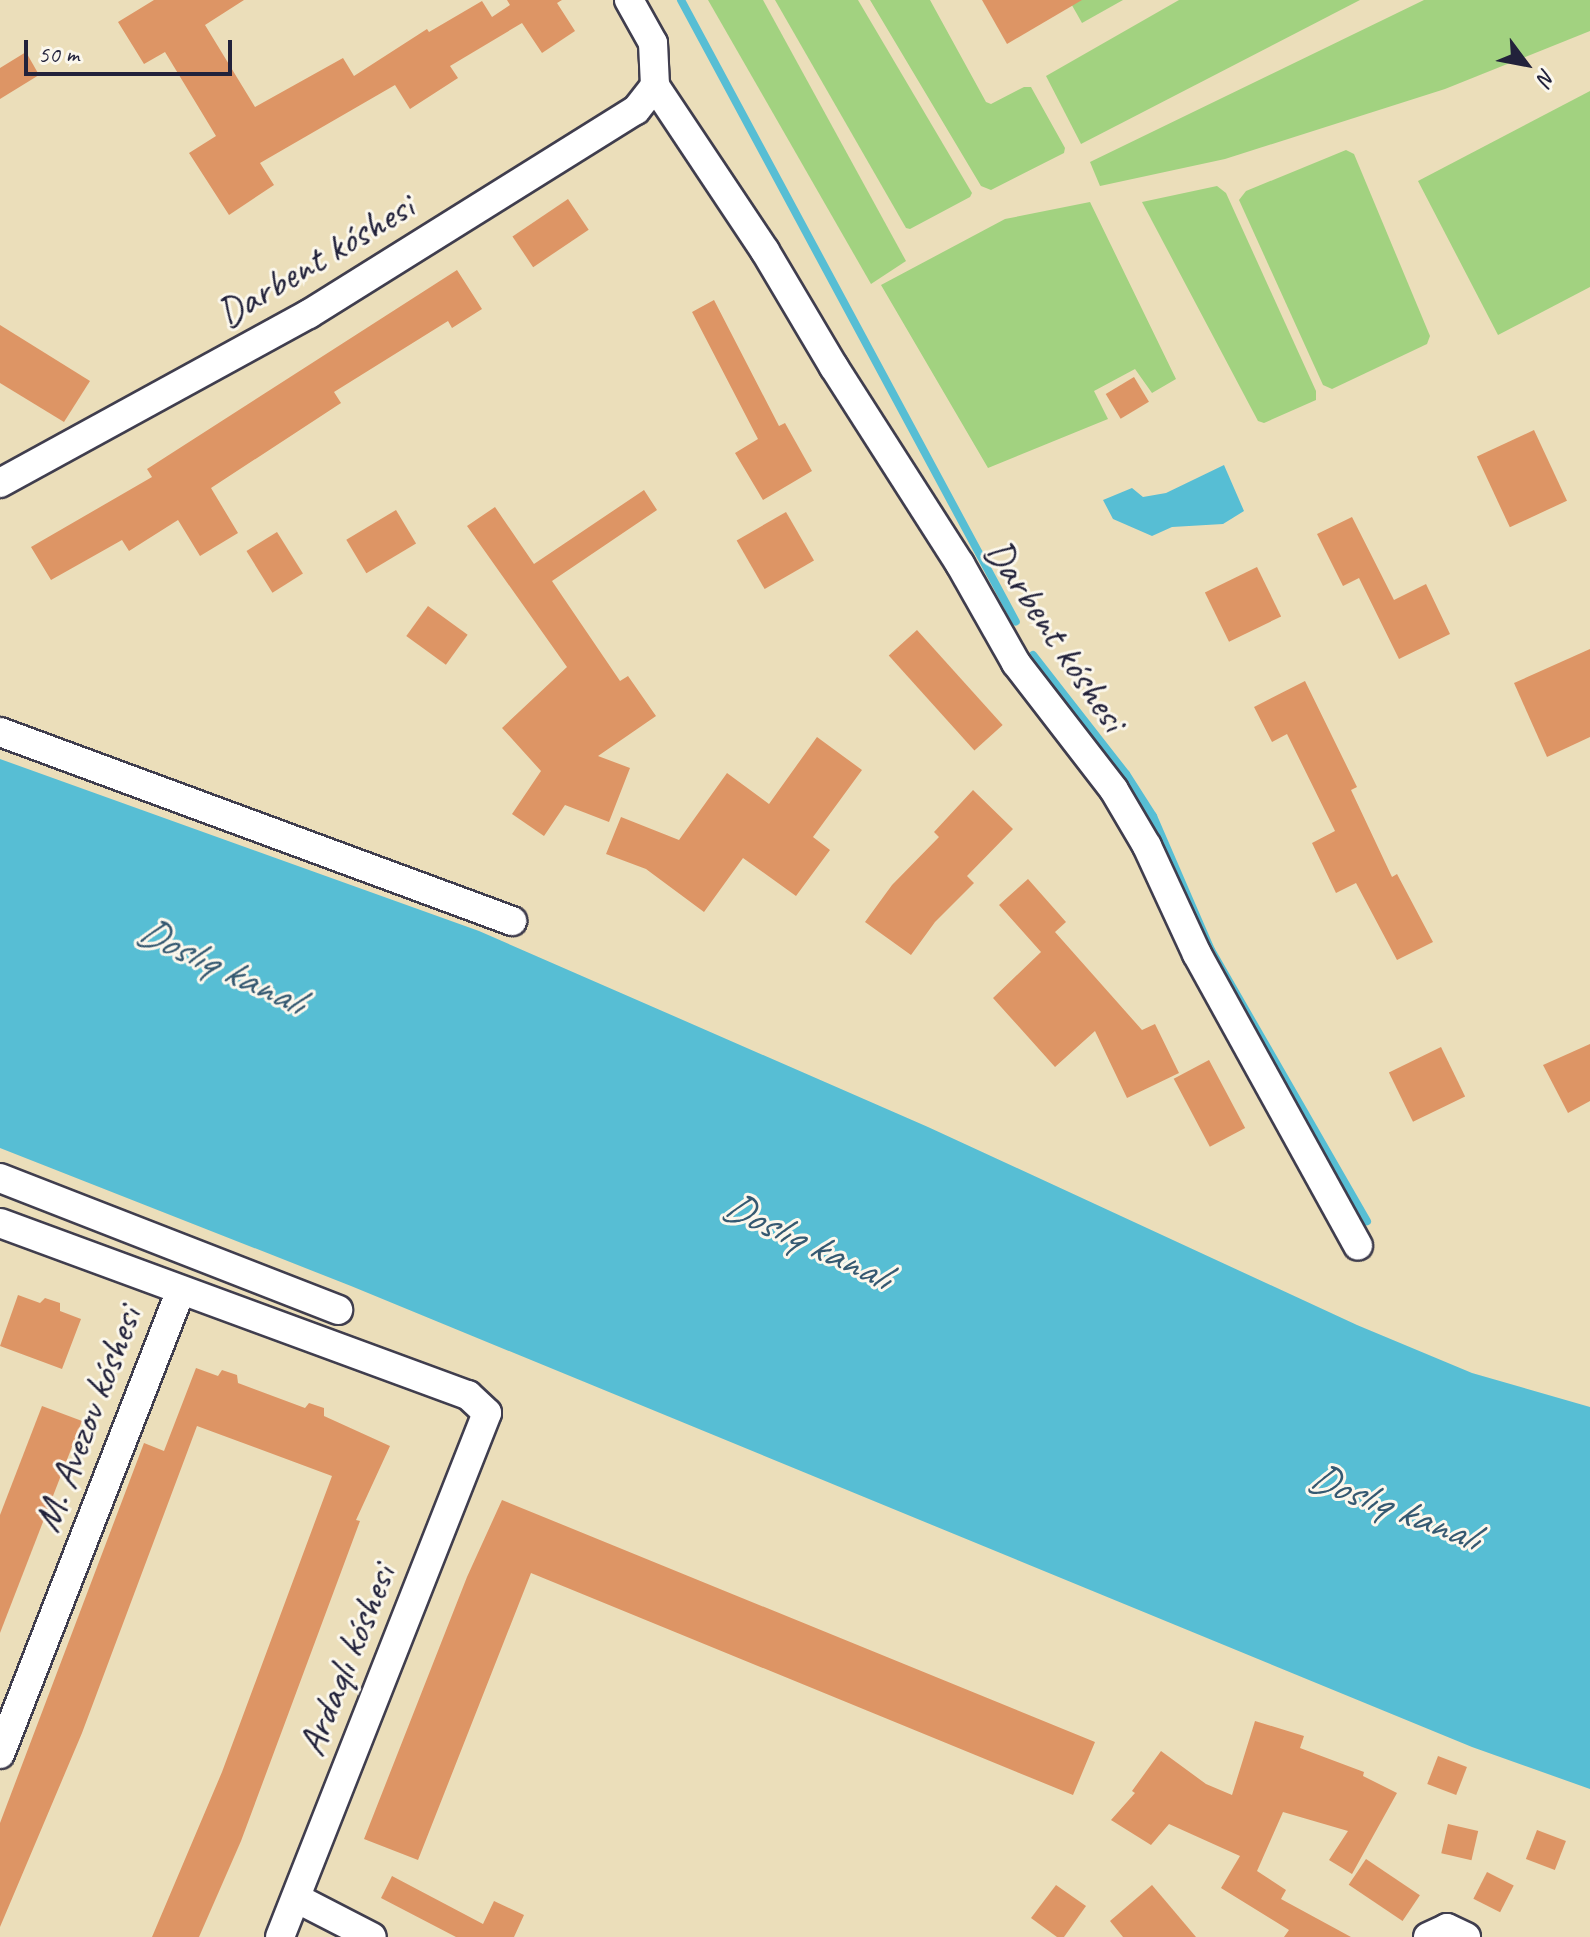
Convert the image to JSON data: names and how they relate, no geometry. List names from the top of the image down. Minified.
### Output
{"streets":{"street":["Darbent kóshesi","M. Avezov kóshesi","Ardaqlı kóshesi"]},"crossings":[["M. Avezov kóshesi","Ardaqlı kóshesi"]],"water":["Doslıq kanalı"],"scale_bar":"50 m","north":"bottom right"}
